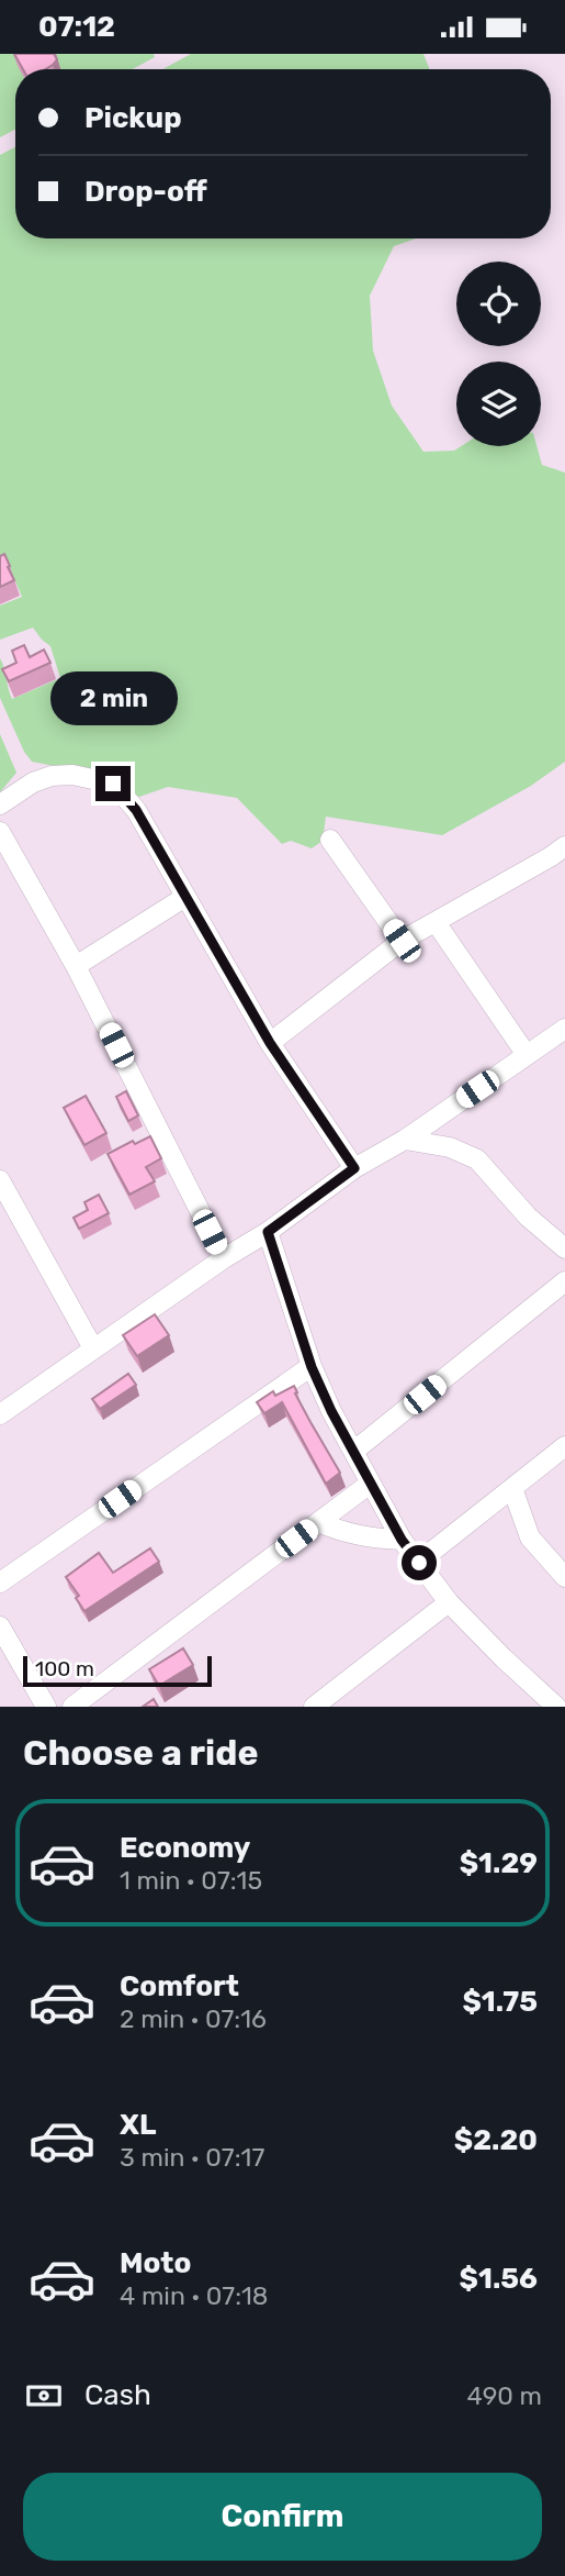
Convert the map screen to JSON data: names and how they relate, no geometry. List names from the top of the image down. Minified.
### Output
{"scale_bar":"100 m","page":{"status":"07:12","banner":["Pickup","Drop-off"],"bubble":"2 min","scale":"100 m","heading":"Choose a ride","list":[{"name":"Economy","note":"1 min · 07:15","value":"$1.29"},{"name":"Comfort","note":"2 min · 07:16","value":"$1.75"},{"name":"XL","note":"3 min · 07:17","value":"$2.20"},{"name":"Moto","note":"4 min · 07:18","value":"$1.56"}],"pay":["Cash","490 m"],"buttons":"Confirm"}}
